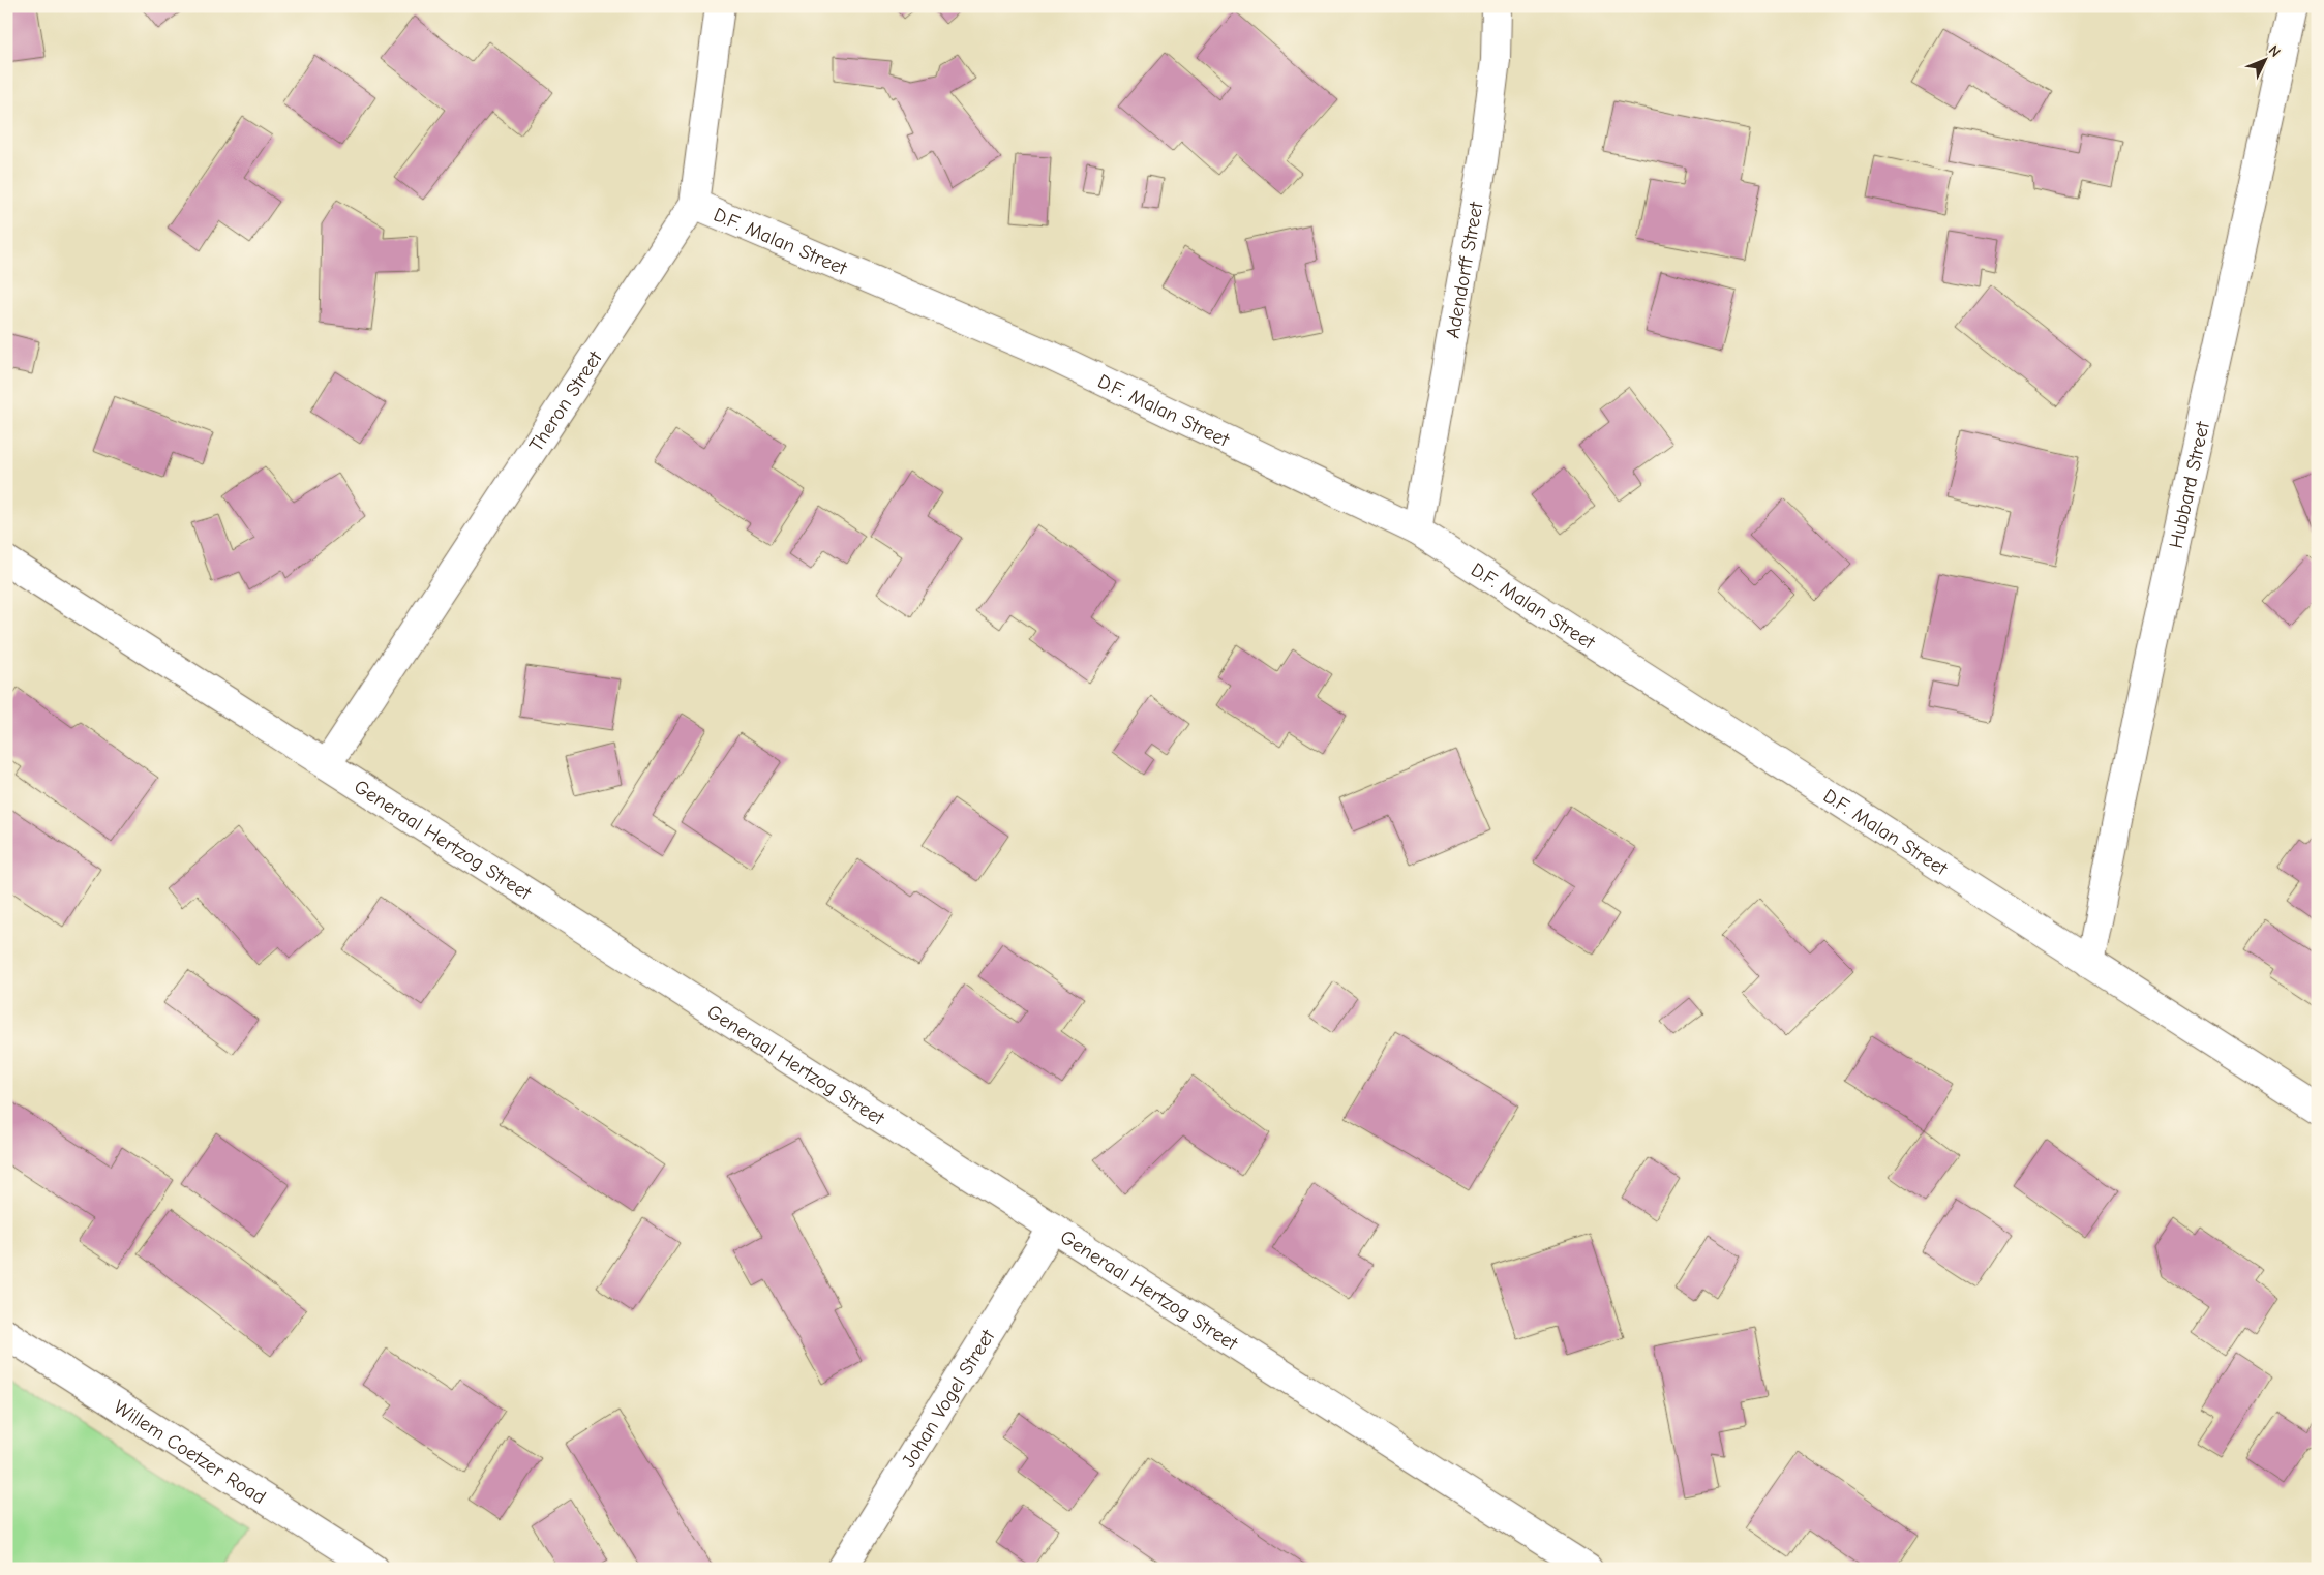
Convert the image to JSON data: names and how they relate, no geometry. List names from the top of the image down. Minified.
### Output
{"streets":{"street":["D.F. Malan Street","Adendorff Street","Theron Street","Hubbard Street","Generaal Hertzog Street","Johan Vogel Street","Willem Coetzer Road"]},"crossings":[["D.F. Malan Street","Adendorff Street"],["D.F. Malan Street","Theron Street"],["D.F. Malan Street","Hubbard Street"],["Theron Street","Generaal Hertzog Street"],["Generaal Hertzog Street","Johan Vogel Street"]],"north":"top right"}
